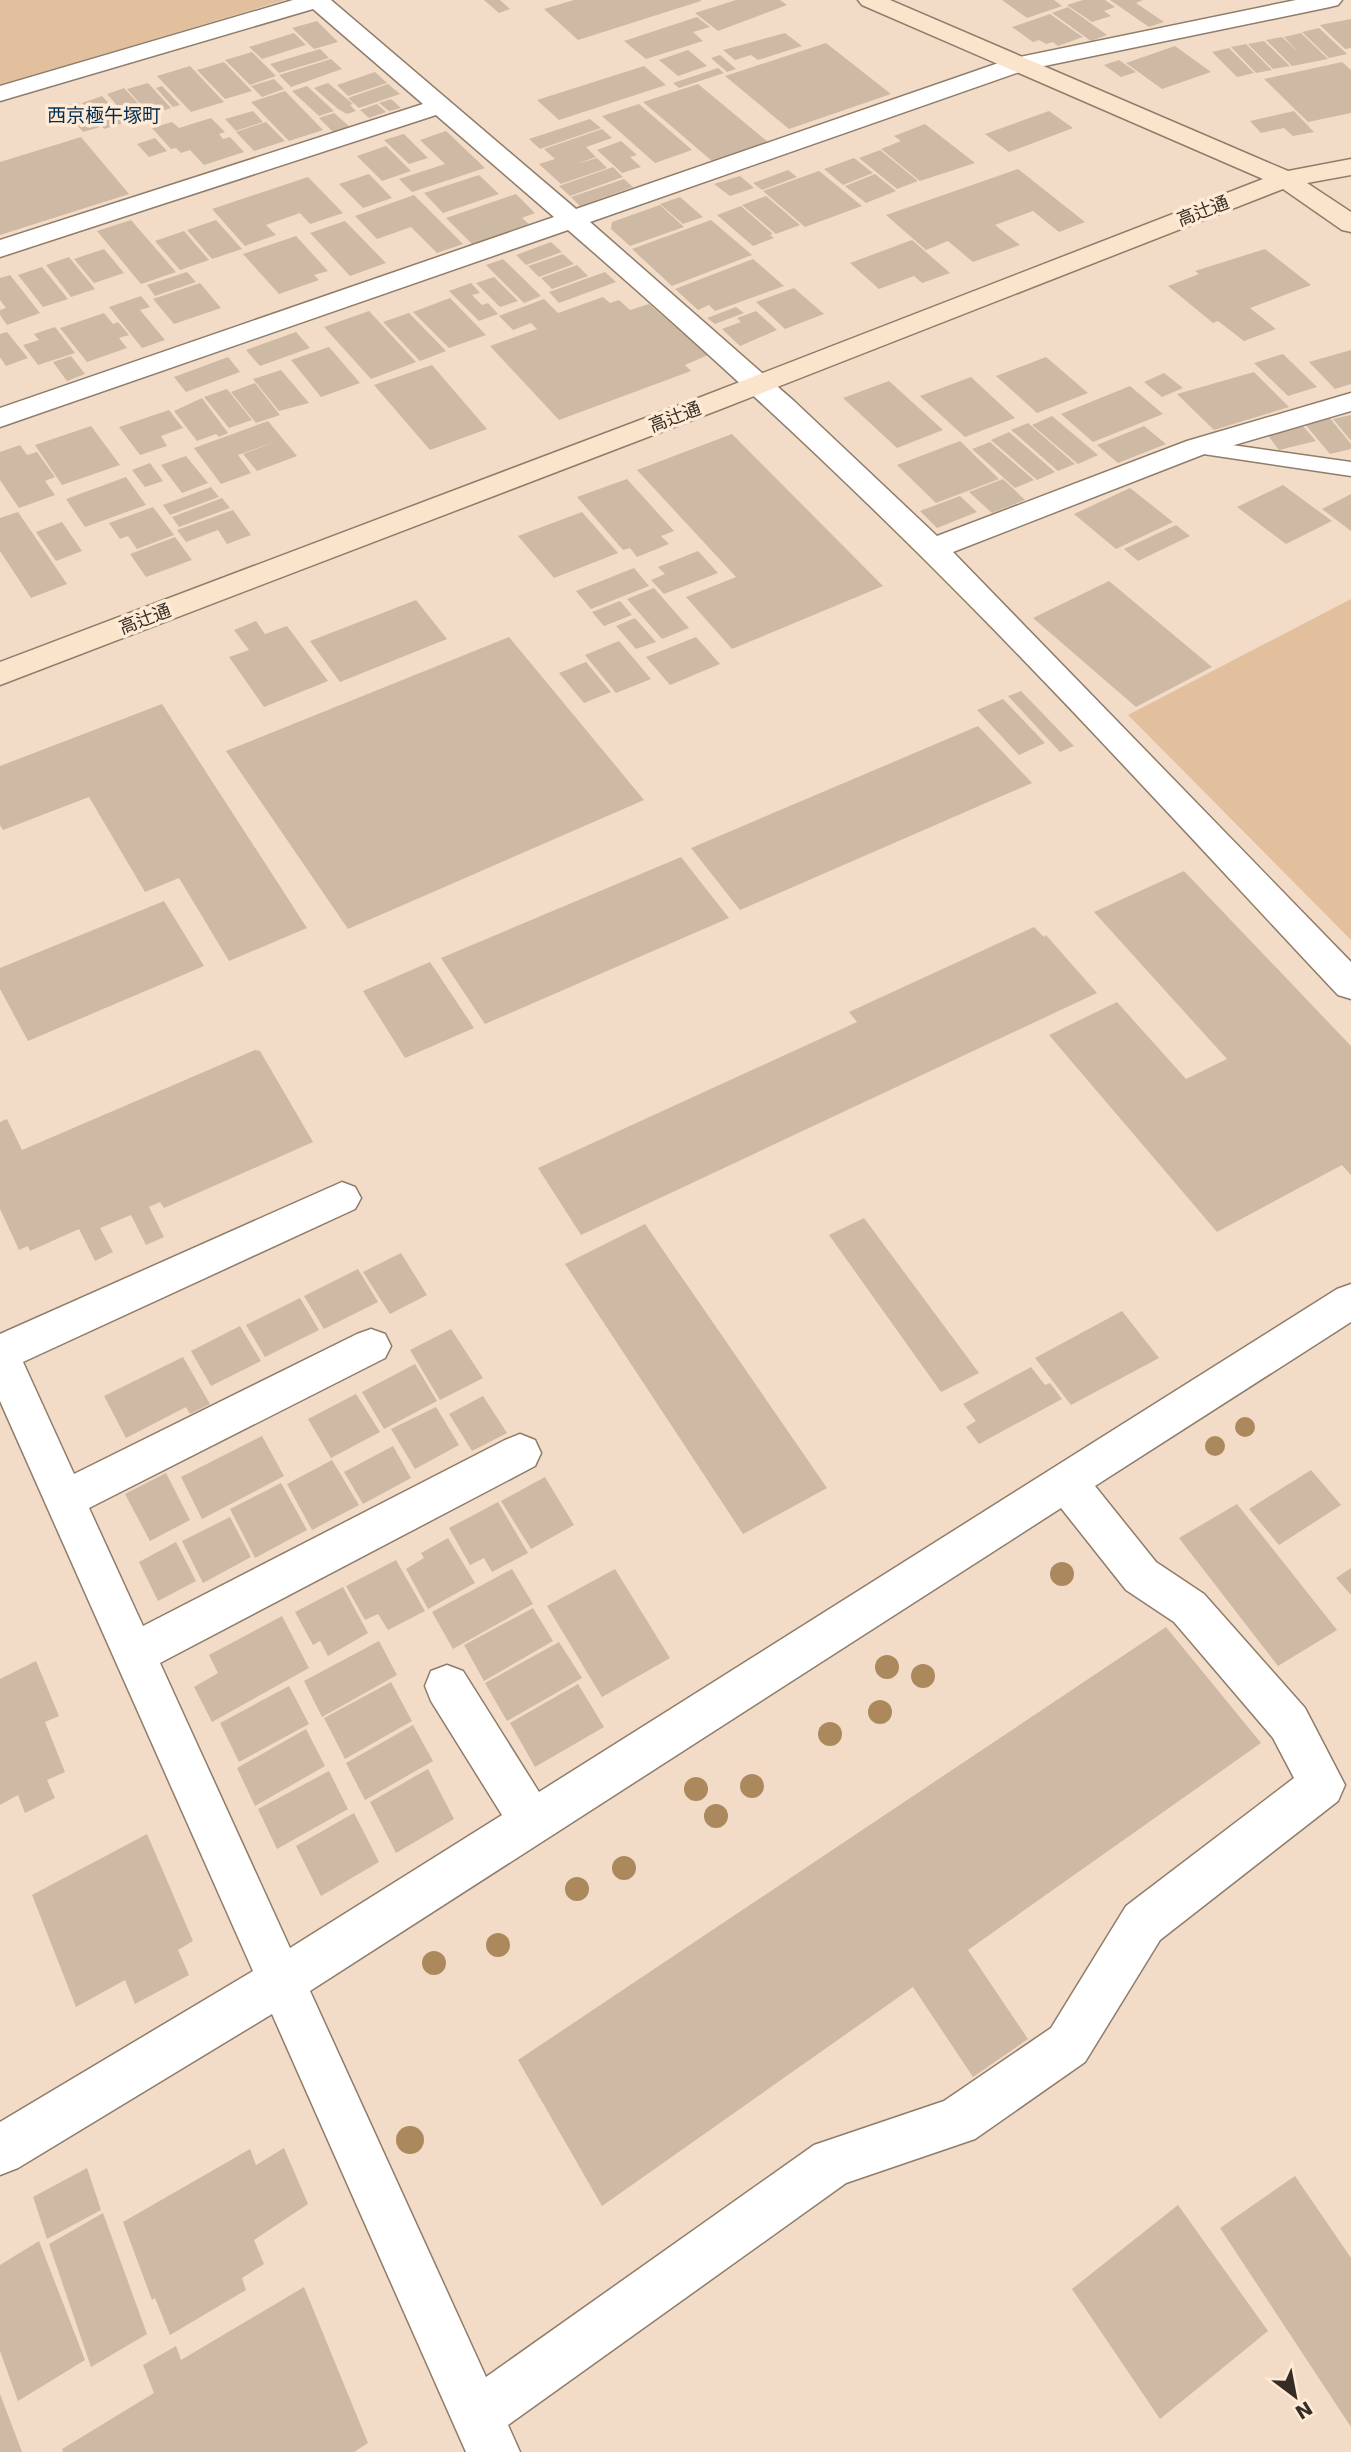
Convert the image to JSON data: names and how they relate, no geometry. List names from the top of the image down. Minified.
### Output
{"streets":{"street":["高辻通"]},"districts":["西京極午塚町"],"north":"bottom right"}
